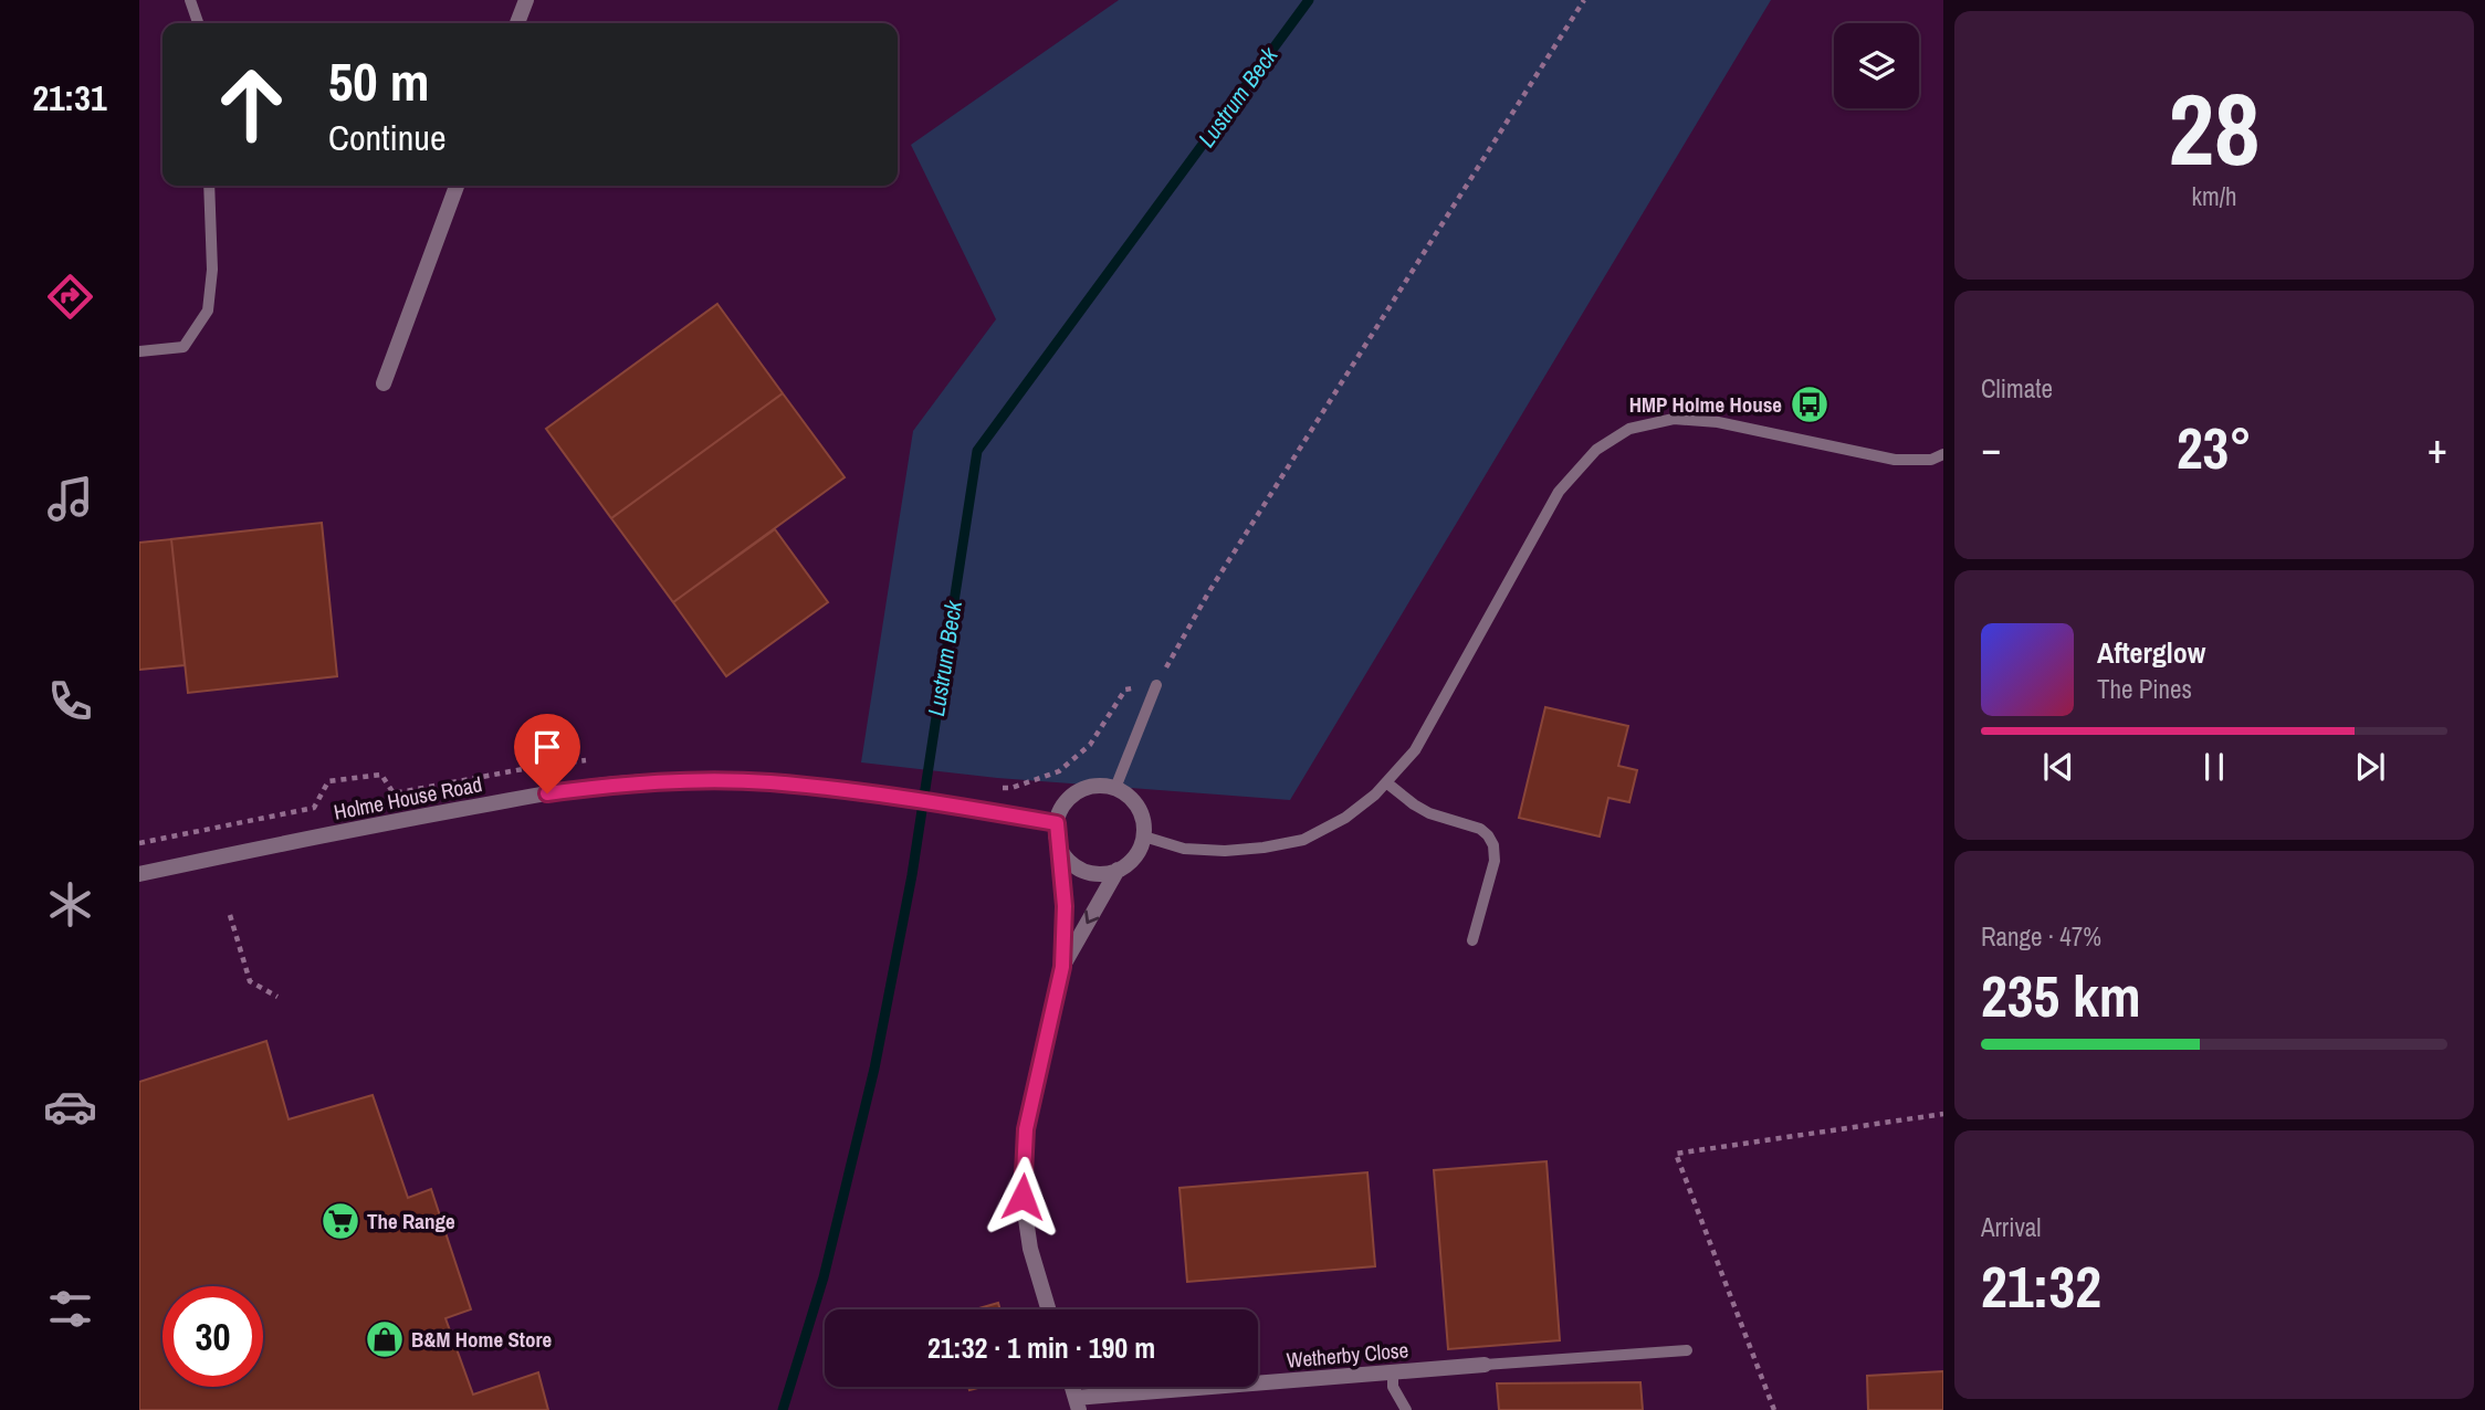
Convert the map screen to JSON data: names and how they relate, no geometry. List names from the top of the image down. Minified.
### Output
{"streets":{"street":["Holme House Road","Wetherby Close"]},"water":["Lustrum Beck"],"places":{"bus stop":["HMP Holme House"],"supermarket":["The Range"],"shop":["B&M Home Store"]},"page":{"tabs":"21:31","tile":[["28","km/h"],"Climate",["Range · 47%","235 km"],["Arrival","21:32"]],"turn":["50 m","Continue"],"heat":["−","23°","+"],"song":["Afterglow","The Pines"],"limit":"30","trip":"21:32 · 1 min · 190 m"}}
